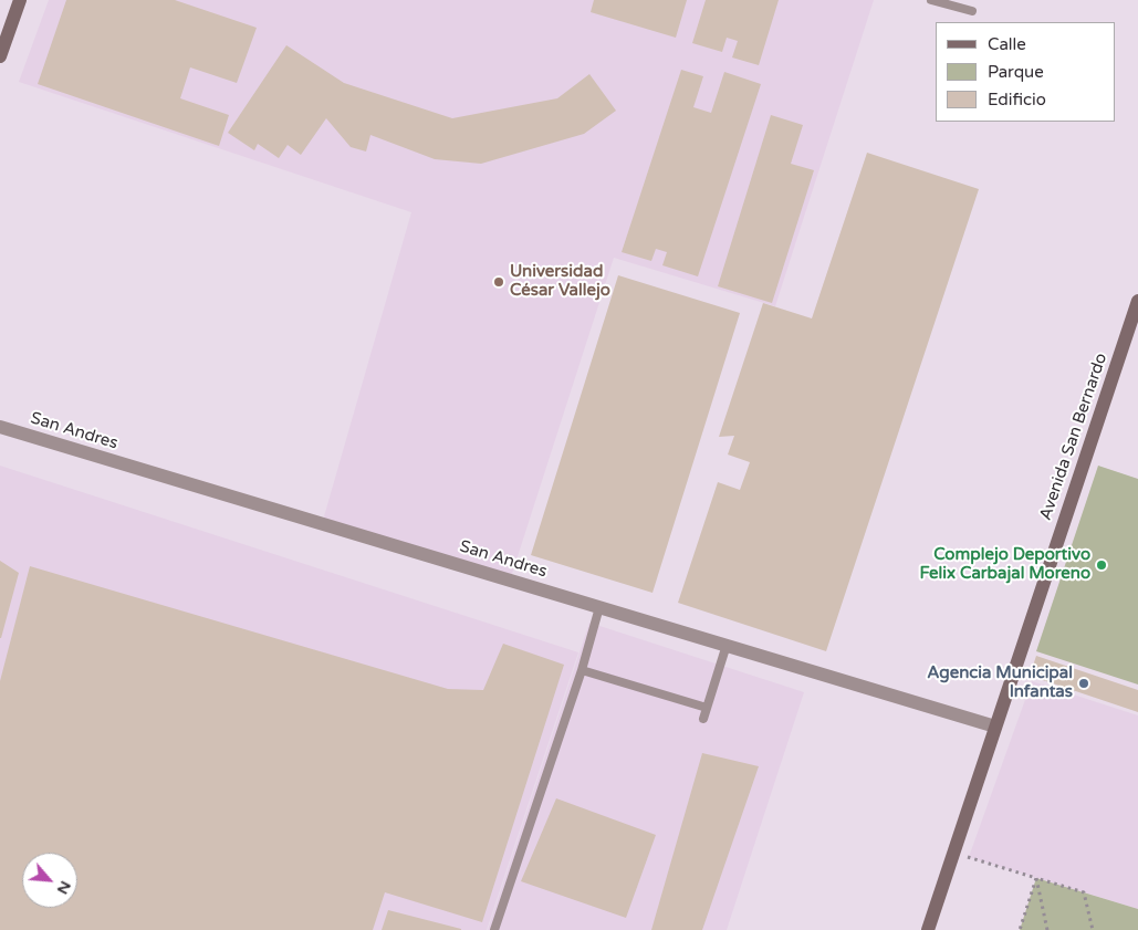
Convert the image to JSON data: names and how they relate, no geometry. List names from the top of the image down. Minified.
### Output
{"streets":{"street":["San Andres","Avenida San Bernardo"]},"crossings":[["San Andres","Avenida San Bernardo"]],"places":["Universidad César Vallejo","Complejo Deportivo Felix Carbajal Moreno","Agencia Municipal Infantas"],"legend":["Calle","Parque","Edificio"],"north":"bottom right"}
